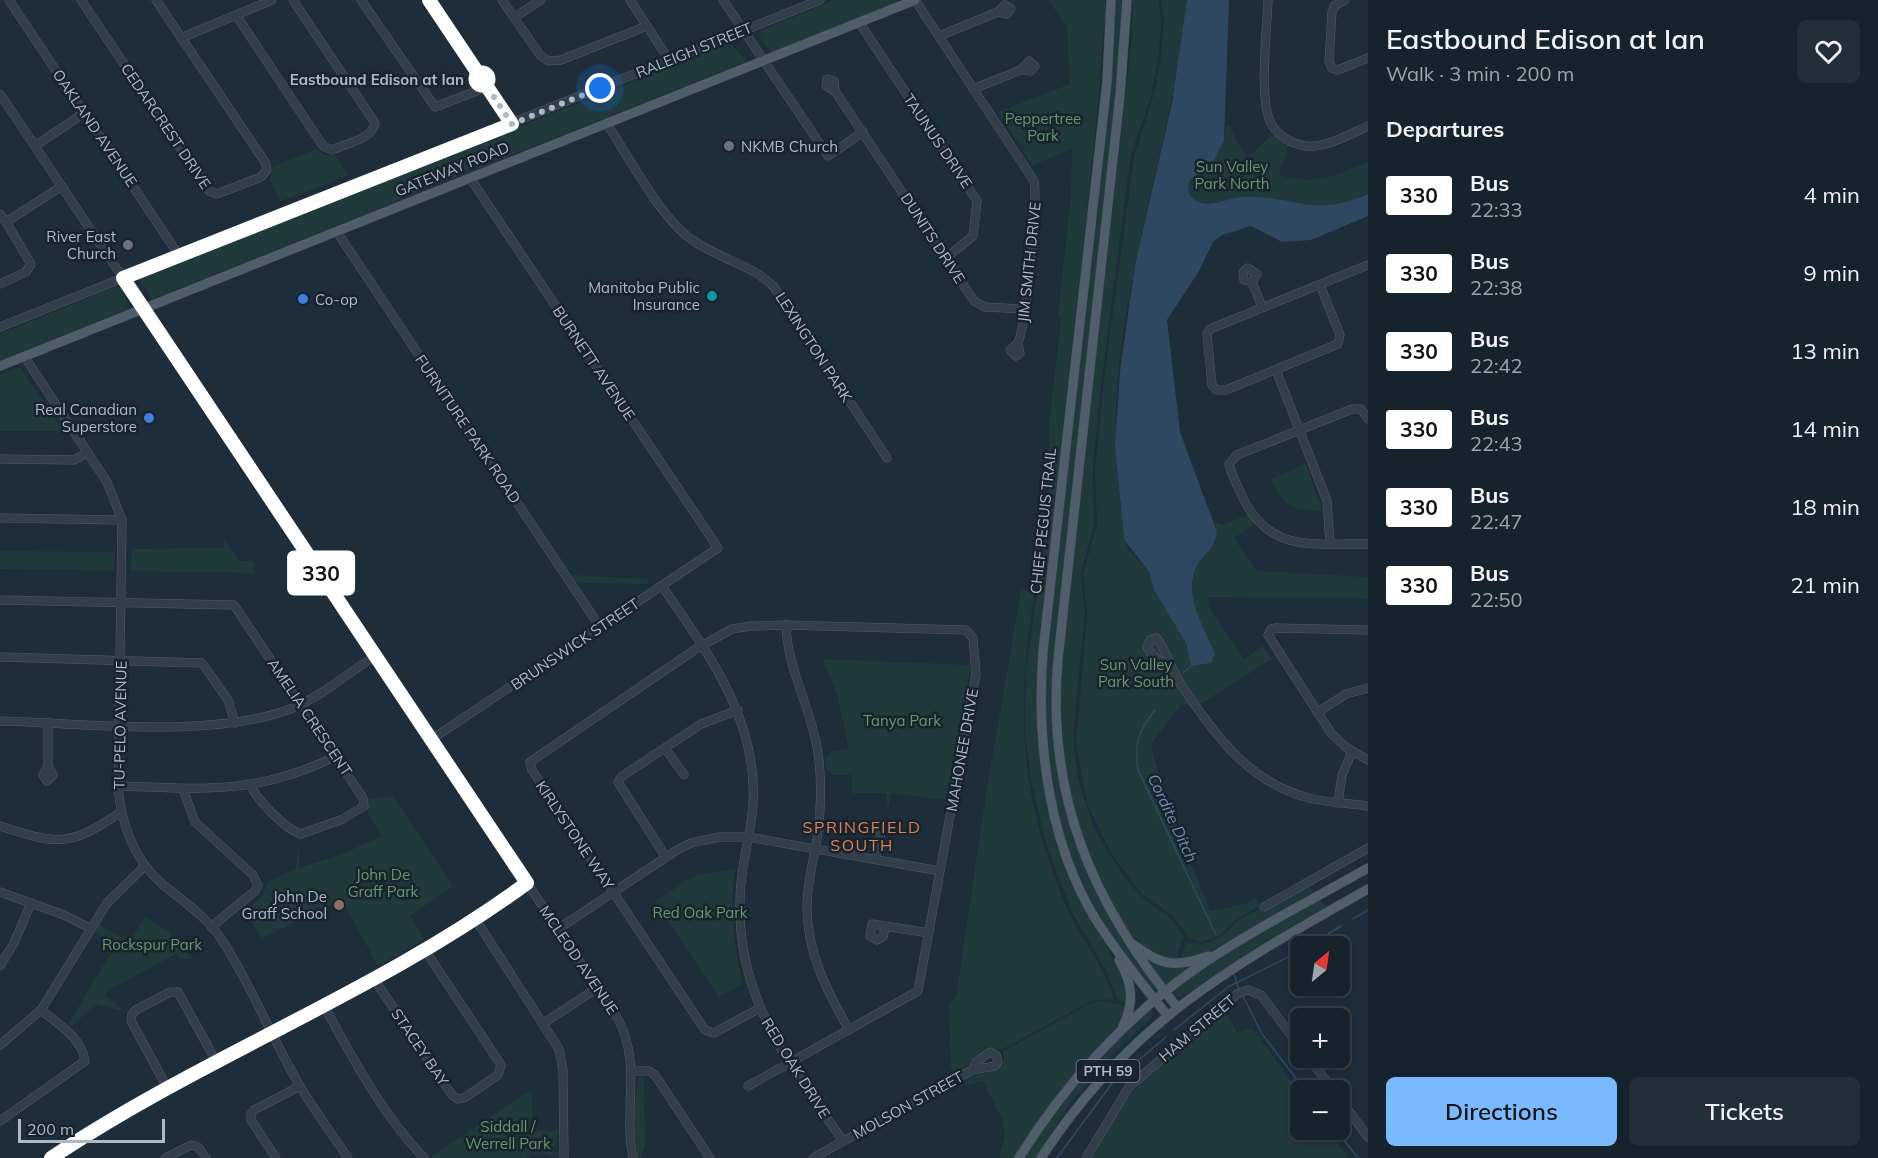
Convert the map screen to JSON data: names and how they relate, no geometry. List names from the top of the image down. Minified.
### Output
{"streets":{"main road":["GATEWAY ROAD","CHIEF PEGUIS TRAIL","PTH 59"],"street":["RALEIGH STREET","CEDARCREST DRIVE","OAKLAND AVENUE","TAUNUS DRIVE","DUNITS DRIVE","JIM SMITH DRIVE","LEXINGTON PARK","BURNETT AVENUE","FURNITURE PARK ROAD","BRUNSWICK STREET","AMELIA CRESCENT","TU-PELO AVENUE","MAHONEE DRIVE","KIRLYSTONE WAY","MCLEOD AVENUE","HAM STREET","STACEY BAY","RED OAK DRIVE","MOLSON STREET"]},"crossings":[["RALEIGH STREET","OAKLAND AVENUE"],["RALEIGH STREET","MCLEOD AVENUE"],["TAUNUS DRIVE","GATEWAY ROAD"],["TAUNUS DRIVE","DUNITS DRIVE"],["GATEWAY ROAD","JIM SMITH DRIVE"],["GATEWAY ROAD","LEXINGTON PARK"],["GATEWAY ROAD","BURNETT AVENUE"],["GATEWAY ROAD","FURNITURE PARK ROAD"],["GATEWAY ROAD","TU-PELO AVENUE"],["GATEWAY ROAD","MCLEOD AVENUE"],["DUNITS DRIVE","JIM SMITH DRIVE"],["BURNETT AVENUE","BRUNSWICK STREET"],["FURNITURE PARK ROAD","BRUNSWICK STREET"],["CHIEF PEGUIS TRAIL","PTH 59"],["BRUNSWICK STREET","MCLEOD AVENUE"],["BRUNSWICK STREET","RED OAK DRIVE"],["AMELIA CRESCENT","TU-PELO AVENUE"],["MAHONEE DRIVE","KIRLYSTONE WAY"],["MAHONEE DRIVE","RED OAK DRIVE"],["KIRLYSTONE WAY","RED OAK DRIVE"],["RED OAK DRIVE","MOLSON STREET"]],"districts":["SPRINGFIELD SOUTH"],"water":["Cordite Ditch"],"parks":["Peppertree Park","Sun Valley Park North","Sun Valley Park South","Tanya Park","John De Graff Park","Red Oak Park","Rockspur Park","Siddall / Werrell Park"],"places":["Eastbound Edison at Ian","NKMB Church","River East Church","Manitoba Public Insurance","Co-op","Real Canadian Superstore","John De Graff School"],"lines":["bus line 330"],"scale_bar":"200 m","north":"top right","page":{"on_map":"330","heading":[["Eastbound Edison at Ian","Walk · 3 min · 200 m"],"Departures"],"list":[{"mark":"330","name":"Bus","note":"22:33","value":"4 min"},{"mark":"330","name":"Bus","note":"22:38","value":"9 min"},{"mark":"330","name":"Bus","note":"22:42","value":"13 min"},{"mark":"330","name":"Bus","note":"22:43","value":"14 min"},{"mark":"330","name":"Bus","note":"22:47","value":"18 min"},{"mark":"330","name":"Bus","note":"22:50","value":"21 min"}],"map_buttons":["+","−"],"buttons":["Directions","Tickets"],"scale":"200 m"}}
